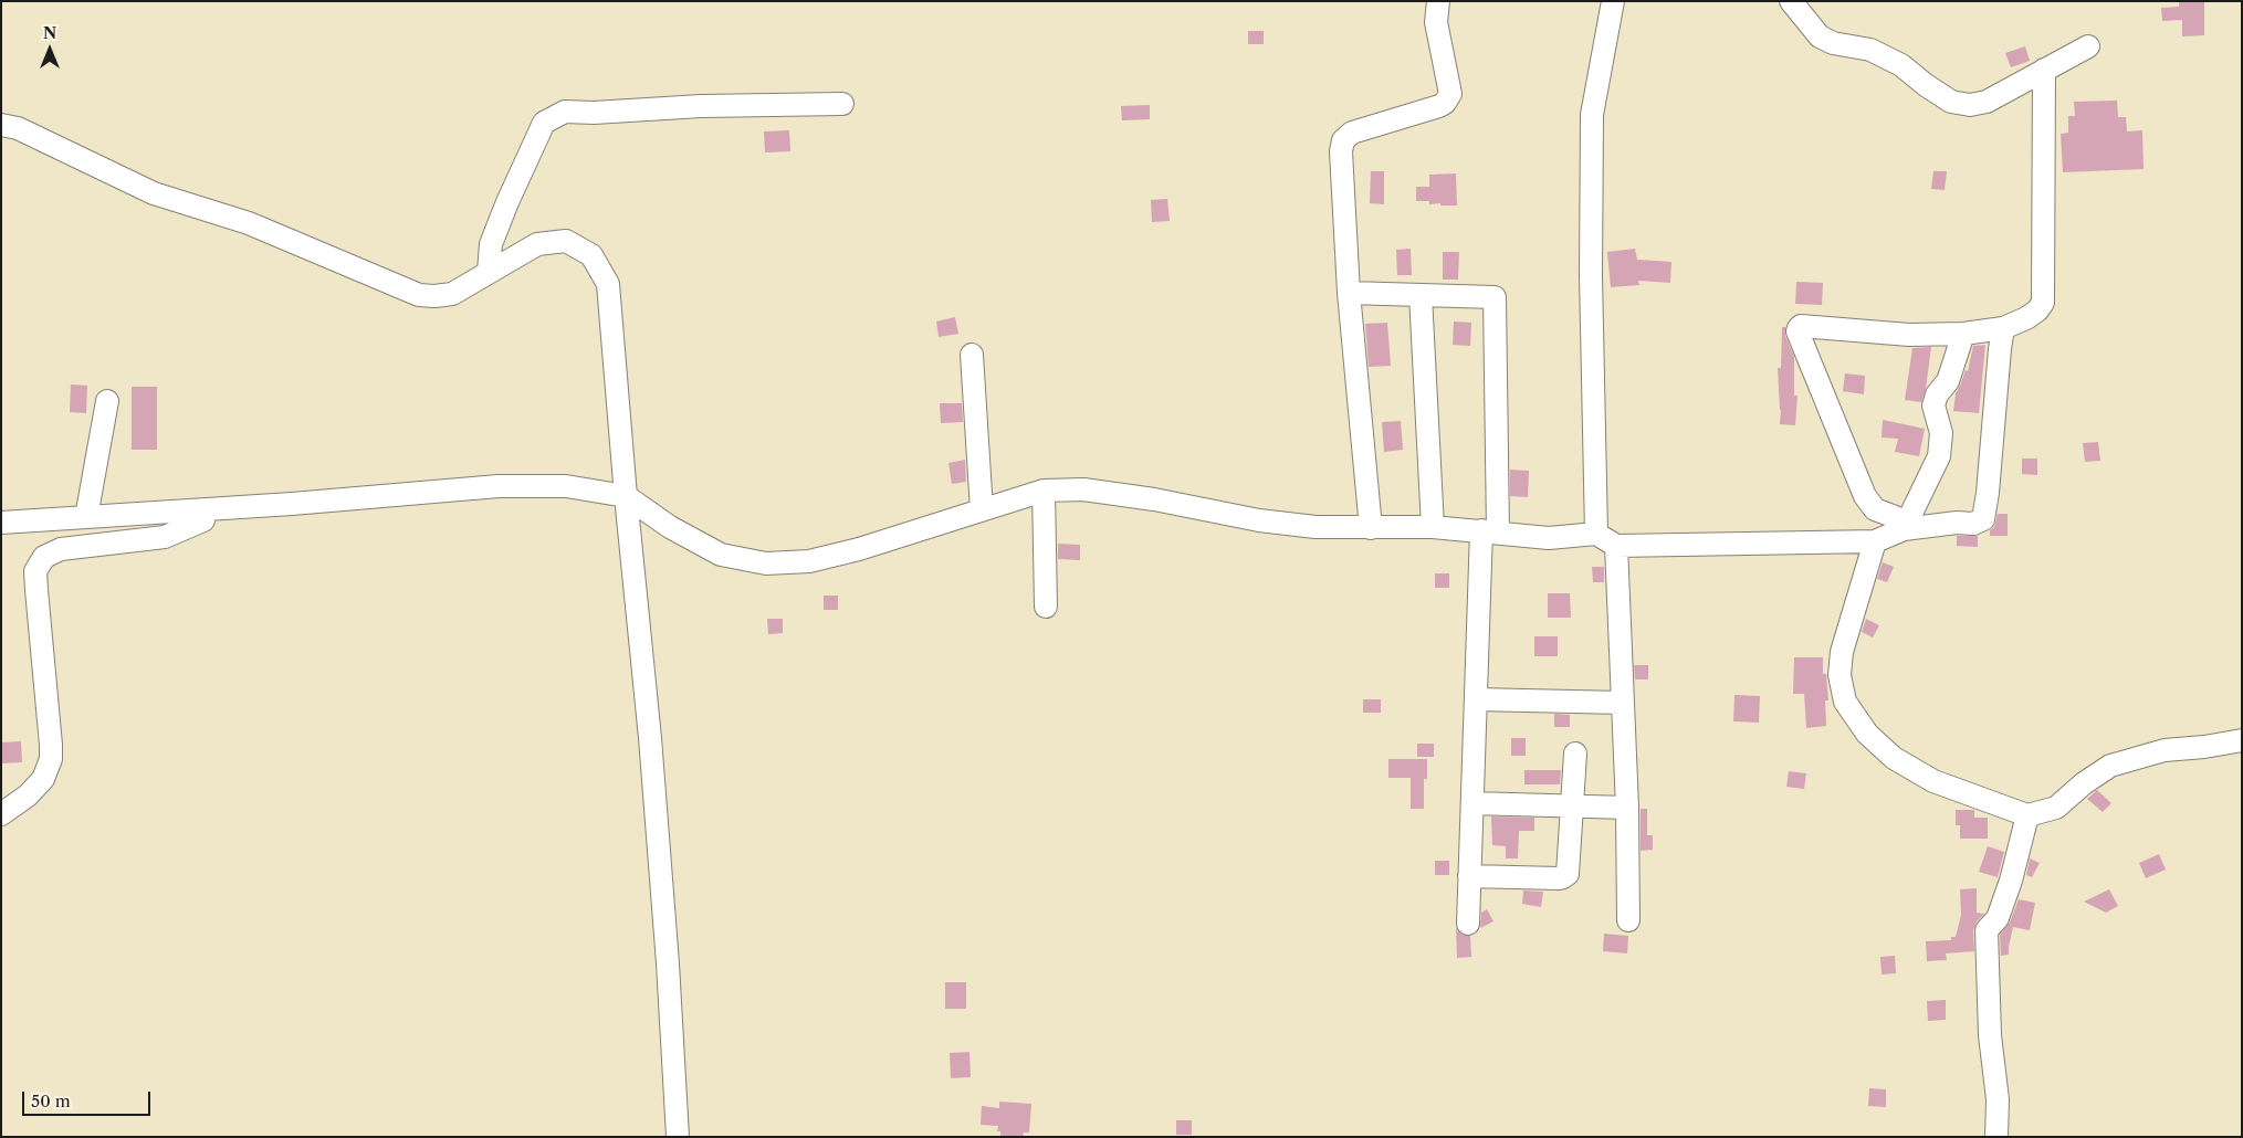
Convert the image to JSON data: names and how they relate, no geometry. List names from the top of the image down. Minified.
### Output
{"scale_bar":"50 m","north":"top"}
